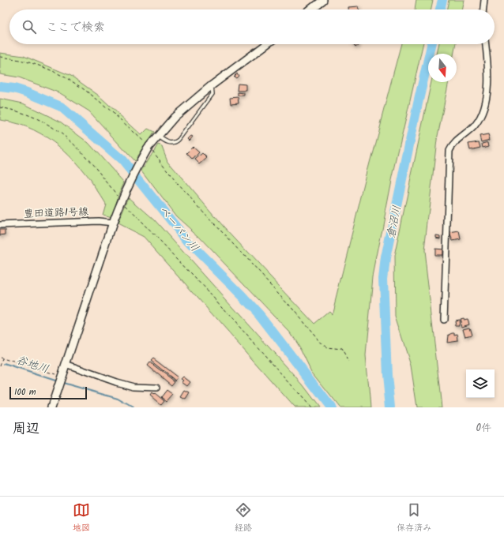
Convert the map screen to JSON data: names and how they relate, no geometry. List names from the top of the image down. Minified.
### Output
{"streets":{"street":["豊田道路1号線"]},"water":["倉沼川","ペーパン川","谷地川"],"scale_bar":"100 m","north":"bottom","page":{"search":"ここで検索","scale":"100 m","heading":["周辺","0件"],"nav":["地図","経路","保存済み"]}}
